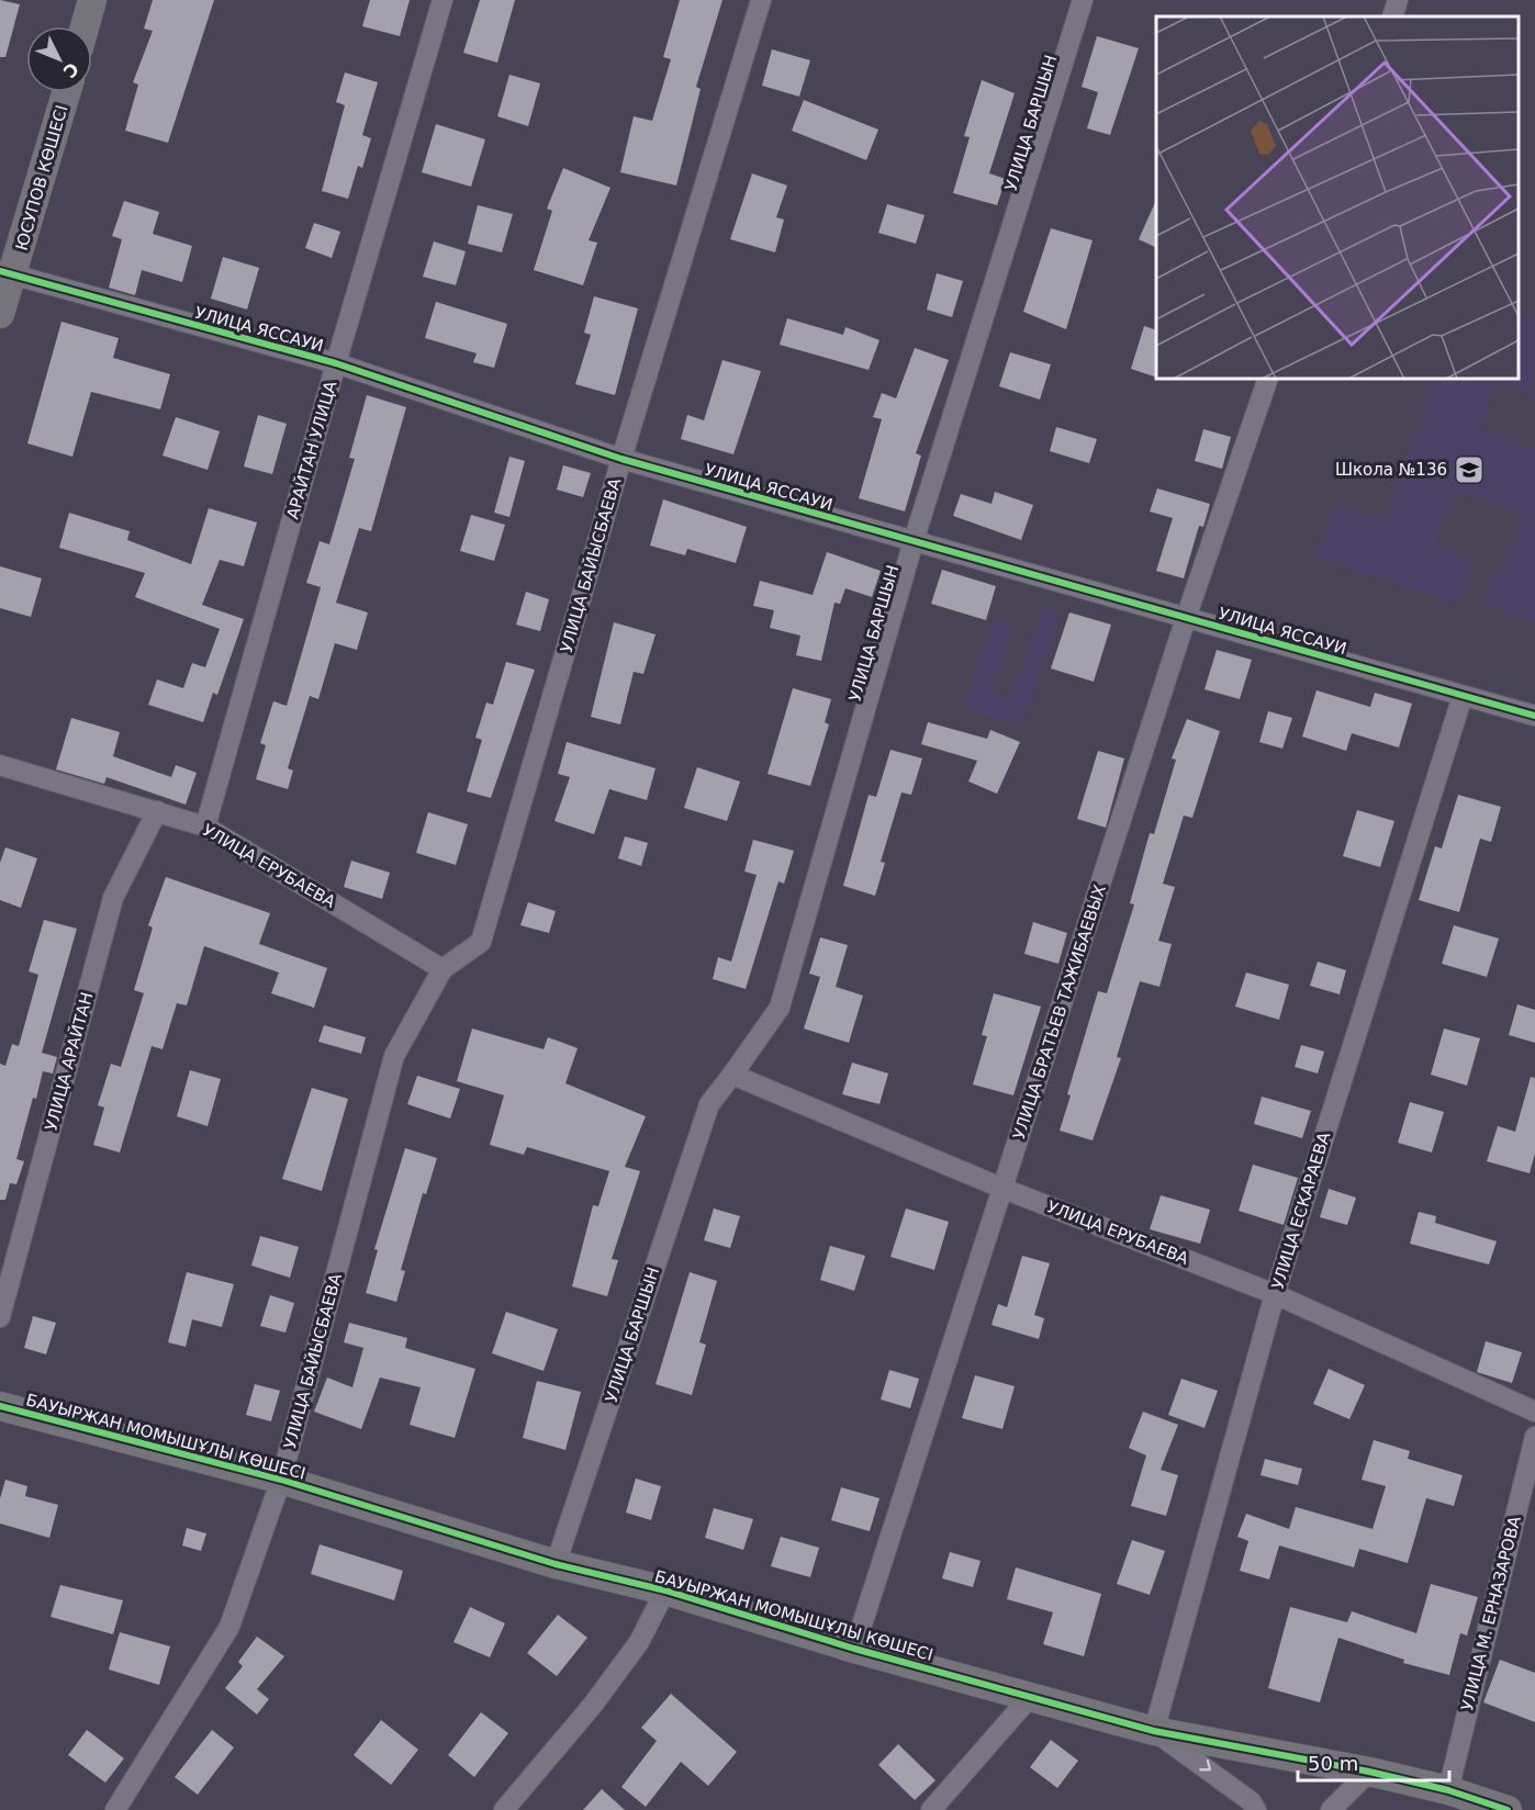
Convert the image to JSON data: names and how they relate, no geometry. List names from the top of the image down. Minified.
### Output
{"streets":{"street":["УЛИЦА БАРШЫН","ЮСУПОВ КӨШЕСІ","УЛИЦА ЯССАУИ","АРАЙТАН УЛИЦА","УЛИЦА БАЙЫСБАЕВА","УЛИЦА ЕРУБАЕВА","УЛИЦА БРАТЬЕВ ТАЖИБАЕВЫХ","УЛИЦА АРАЙТАН","УЛИЦА ЕСКАРАЕВА","БАУЫРЖАН МОМЫШҰЛЫ КӨШЕСІ","УЛИЦА М. ЕРНАЗАРОВА"]},"crossings":[["УЛИЦА БАРШЫН","УЛИЦА ЯССАУИ"],["УЛИЦА БАРШЫН","УЛИЦА ЕРУБАЕВА"],["УЛИЦА БАРШЫН","БАУЫРЖАН МОМЫШҰЛЫ КӨШЕСІ"],["ЮСУПОВ КӨШЕСІ","УЛИЦА ЯССАУИ"],["УЛИЦА ЯССАУИ","АРАЙТАН УЛИЦА"],["УЛИЦА ЯССАУИ","УЛИЦА БАЙЫСБАЕВА"],["УЛИЦА ЯССАУИ","УЛИЦА БРАТЬЕВ ТАЖИБАЕВЫХ"],["УЛИЦА ЯССАУИ","УЛИЦА ЕСКАРАЕВА"],["АРАЙТАН УЛИЦА","УЛИЦА ЕРУБАЕВА"],["УЛИЦА БАЙЫСБАЕВА","УЛИЦА ЕРУБАЕВА"],["УЛИЦА БАЙЫСБАЕВА","БАУЫРЖАН МОМЫШҰЛЫ КӨШЕСІ"],["УЛИЦА ЕРУБАЕВА","УЛИЦА БРАТЬЕВ ТАЖИБАЕВЫХ"],["УЛИЦА ЕРУБАЕВА","УЛИЦА АРАЙТАН"],["УЛИЦА ЕРУБАЕВА","УЛИЦА ЕСКАРАЕВА"],["УЛИЦА БРАТЬЕВ ТАЖИБАЕВЫХ","БАУЫРЖАН МОМЫШҰЛЫ КӨШЕСІ"],["УЛИЦА ЕСКАРАЕВА","БАУЫРЖАН МОМЫШҰЛЫ КӨШЕСІ"],["БАУЫРЖАН МОМЫШҰЛЫ КӨШЕСІ","УЛИЦА М. ЕРНАЗАРОВА"]],"places":{"school or university":["Школа №136"]},"scale_bar":"50 m","north":"bottom right"}
